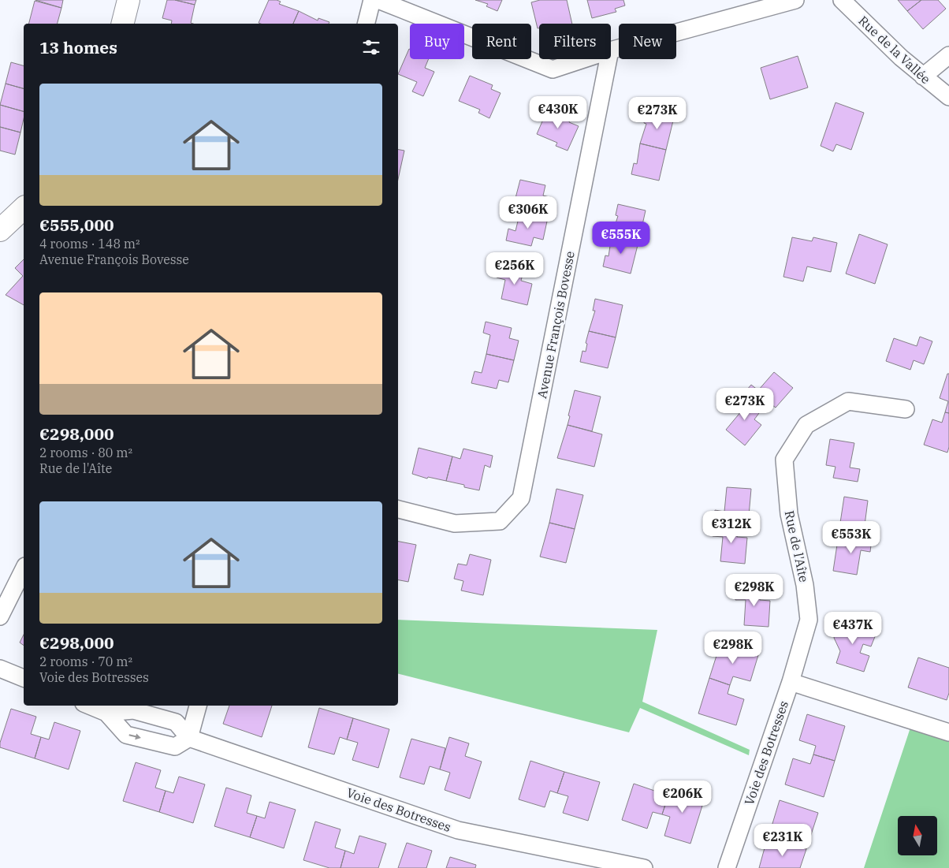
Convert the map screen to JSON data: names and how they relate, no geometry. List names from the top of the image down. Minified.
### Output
{"streets":{"street":["Rue de la Vallée","Avenue François Bovesse","Rue de l'Aîte","Voie des Botresses"]},"crossings":[["Rue de l'Aîte","Voie des Botresses"]],"north":"top","page":{"chip":["Buy","Rent","Filters","New"],"heading":"13 homes","list":[{"name":"€555,000","note":"4 rooms · 148 m² · Avenue François Bovesse"},{"name":"€298,000","note":"2 rooms · 80 m² · Rue de l'Aîte"},{"name":"€298,000","note":"2 rooms · 70 m² · Voie des Botresses"}],"price":["€430K","€273K","€306K","€555K","€256K","€273K","€312K","€553K","€298K","€437K","€298K","€206K","€231K"]}}
